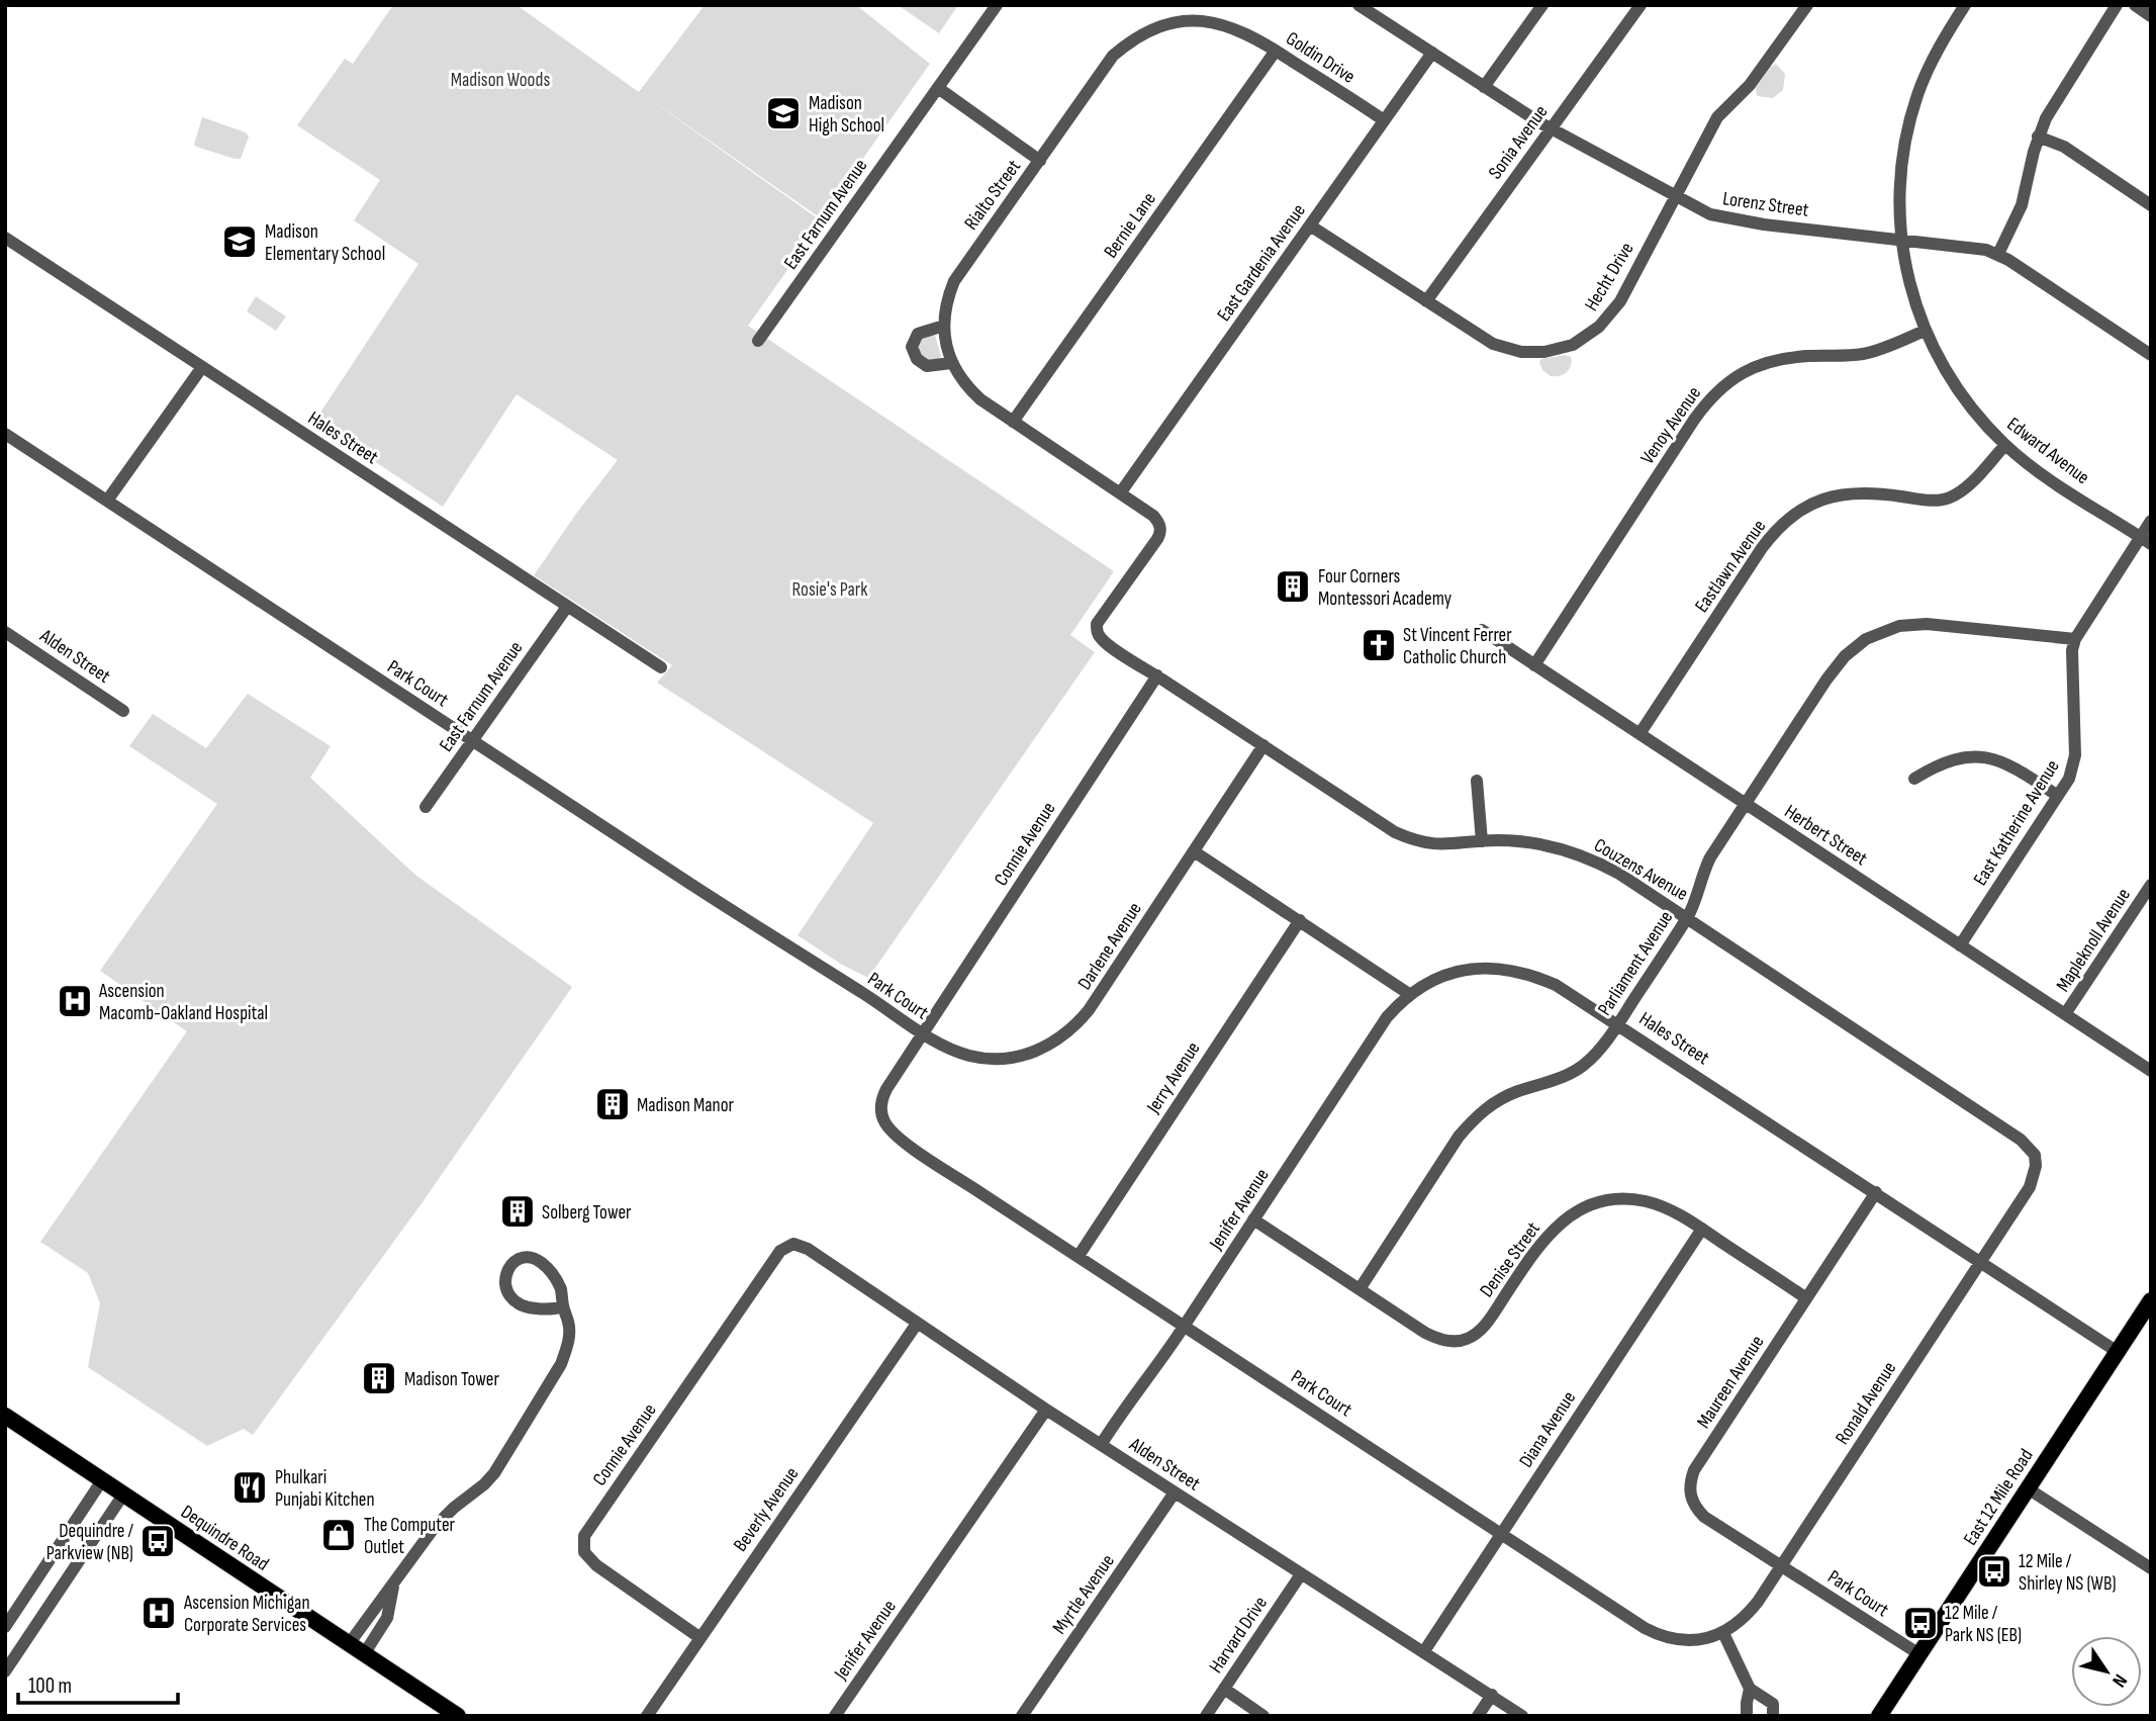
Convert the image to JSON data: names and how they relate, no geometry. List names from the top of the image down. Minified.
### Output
{"streets":{"main road":["East 12 Mile Road","Dequindre Road"],"street":["Goldin Drive","Sonia Avenue","Rialto Street","Lorenz Street","East Farnum Avenue","Bernie Lane","East Gardenia Avenue","Hecht Drive","Venoy Avenue","Hales Street","Edward Avenue","Eastlawn Avenue","Alden Street","Park Court","East Katherine Avenue","Herbert Street","Connie Avenue","Couzens Avenue","Mapleknoll Avenue","Darlene Avenue","Parliament Avenue","Jerry Avenue","Jenifer Avenue","Denise Street","Maureen Avenue","Ronald Avenue","Diana Avenue","Beverly Avenue","Myrtle Avenue","Harvard Drive"]},"crossings":[["Goldin Drive","Rialto Street"],["Goldin Drive","Bernie Lane"],["Goldin Drive","East Gardenia Avenue"],["Sonia Avenue","Lorenz Street"],["Sonia Avenue","Hecht Drive"],["Rialto Street","East Farnum Avenue"],["Rialto Street","Bernie Lane"],["Rialto Street","East Gardenia Avenue"],["Rialto Street","Couzens Avenue"],["Lorenz Street","East Gardenia Avenue"],["Lorenz Street","Hecht Drive"],["Lorenz Street","Edward Avenue"],["East Farnum Avenue","Hales Street"],["East Farnum Avenue","Park Court"],["East Gardenia Avenue","Hecht Drive"],["Venoy Avenue","Edward Avenue"],["Venoy Avenue","Herbert Street"],["Hales Street","Couzens Avenue"],["Hales Street","Parliament Avenue"],["Hales Street","Jenifer Avenue"],["Hales Street","Maureen Avenue"],["Hales Street","Ronald Avenue"],["Hales Street","East 12 Mile Road"],["Edward Avenue","Eastlawn Avenue"],["Edward Avenue","East Katherine Avenue"],["Eastlawn Avenue","Herbert Street"],["Alden Street","Connie Avenue"],["Alden Street","Jenifer Avenue"],["Alden Street","Diana Avenue"],["Alden Street","Beverly Avenue"],["Alden Street","Myrtle Avenue"],["Alden Street","Harvard Drive"],["Park Court","Connie Avenue"],["Park Court","Darlene Avenue"],["Park Court","Jerry Avenue"],["Park Court","Jenifer Avenue"],["Park Court","Maureen Avenue"],["Park Court","Ronald Avenue"],["Park Court","Diana Avenue"],["Park Court","East 12 Mile Road"],["East Katherine Avenue","Herbert Street"],["East Katherine Avenue","Parliament Avenue"],["Herbert Street","Mapleknoll Avenue"],["Herbert Street","Parliament Avenue"],["Connie Avenue","Couzens Avenue"],["Connie Avenue","Darlene Avenue"],["Connie Avenue","Beverly Avenue"],["Couzens Avenue","Darlene Avenue"],["Couzens Avenue","Parliament Avenue"],["Couzens Avenue","Ronald Avenue"],["Parliament Avenue","Denise Street"],["Jenifer Avenue","Denise Street"],["Denise Street","Maureen Avenue"],["Denise Street","Diana Avenue"],["Maureen Avenue","Ronald Avenue"]],"parks":["Madison Woods","Rosie's Park"],"places":{"school or university":["Madison High School","Madison Elementary School"],"building":["Four Corners Montessori Academy","Madison Manor","Solberg Tower","Madison Tower"],"church":["St Vincent Ferrer Catholic Church"],"hospital":["Ascension Macomb-Oakland Hospital","Ascension Michigan Corporate Services"],"restaurant":["Phulkari Punjabi Kitchen"],"shop":["The Computer Outlet"],"bus stop":["Dequindre / Parkview (NB)","12 Mile / Shirley NS (WB)","12 Mile / Park NS (EB)"]},"scale_bar":"100 m","north":"bottom right"}
